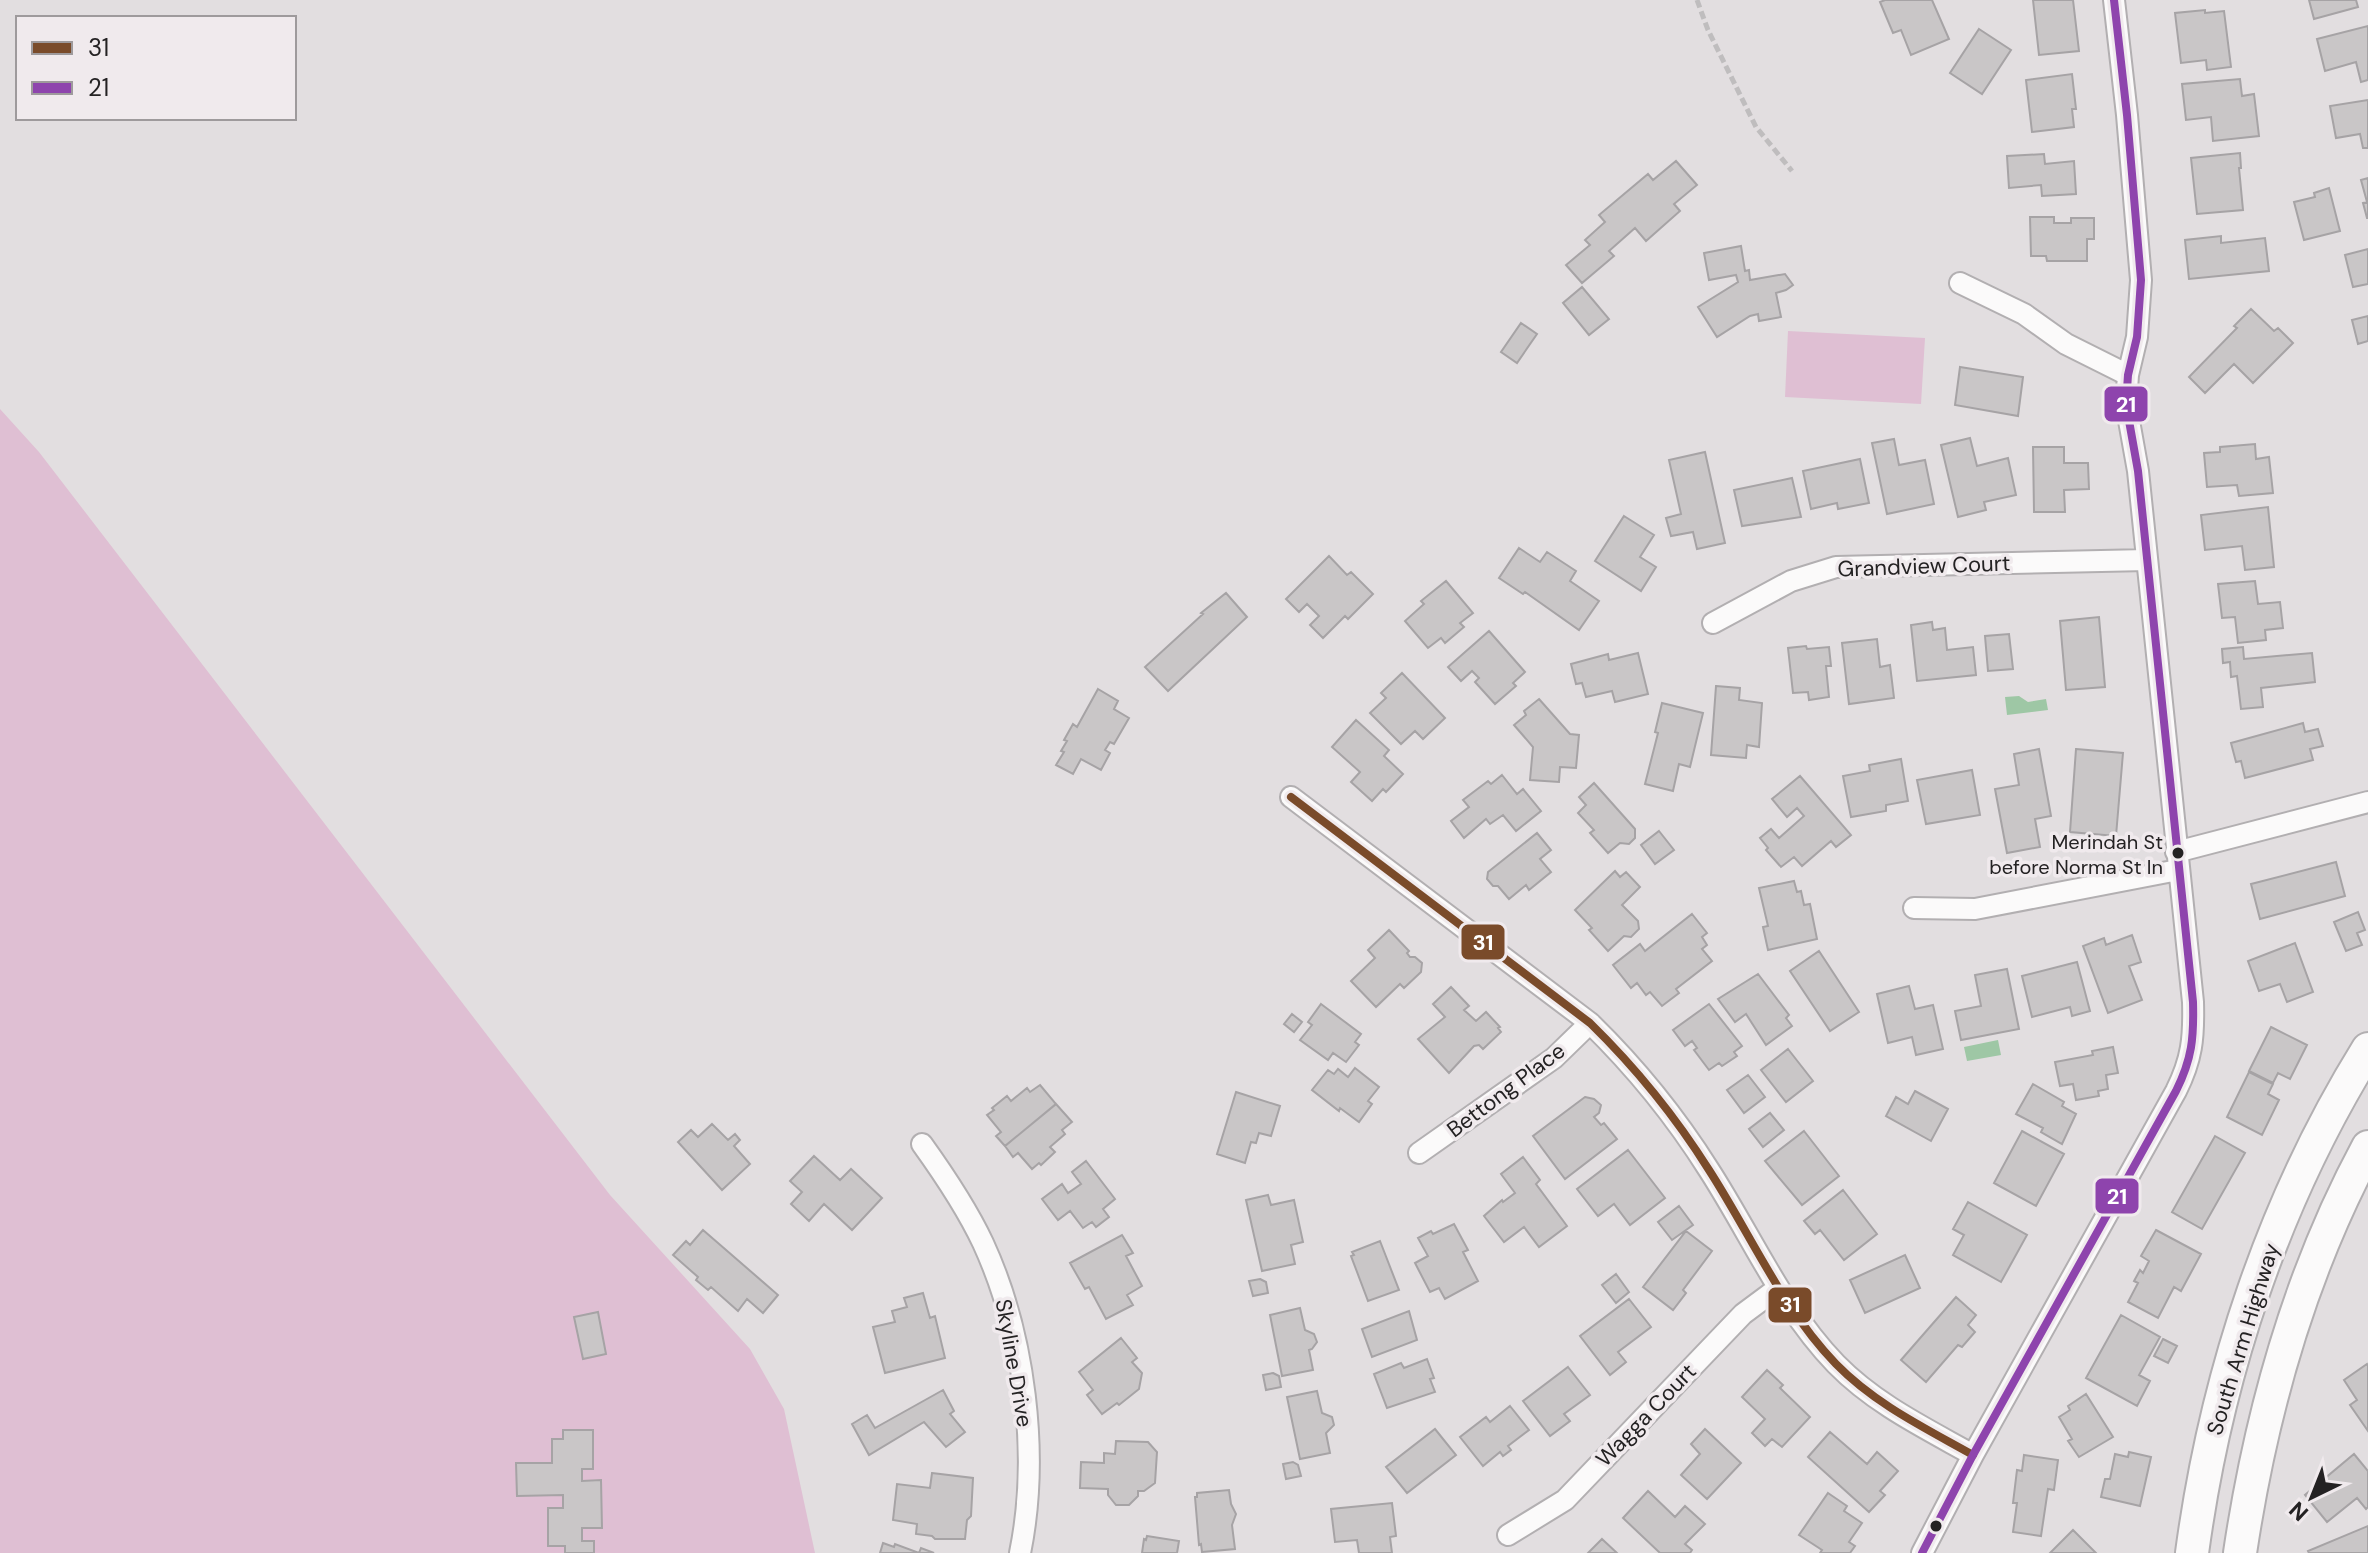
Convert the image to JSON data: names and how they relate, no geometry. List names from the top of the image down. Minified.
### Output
{"streets":{"main road":["South Arm Highway"],"street":["Grandview Court","Bettong Place","Skyline Drive","Wagga Court"]},"places":["Merindah St before Norma St In"],"lines":["transit line 21","transit line 31"],"legend":["31","21"],"north":"bottom left"}
